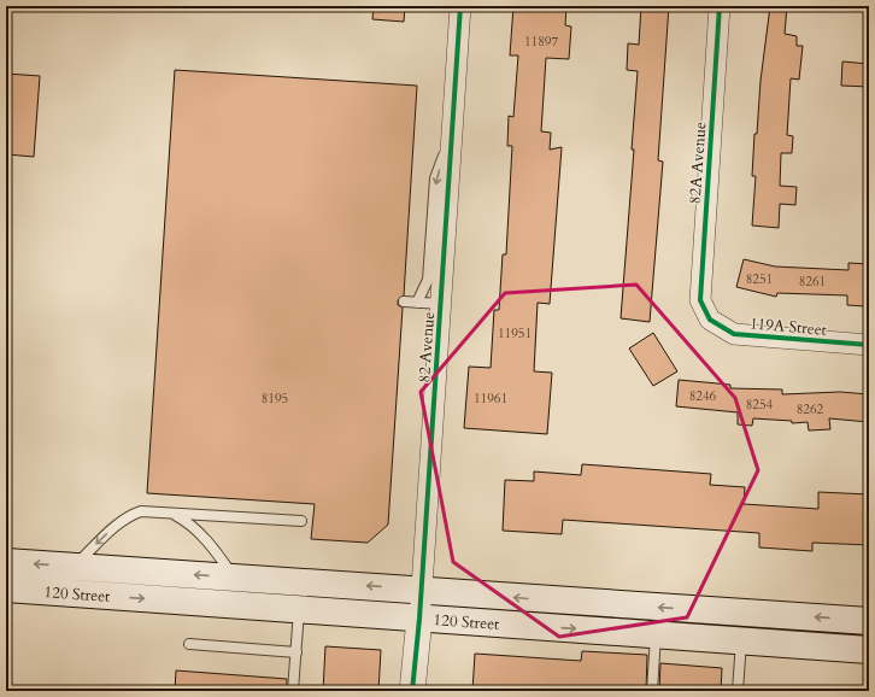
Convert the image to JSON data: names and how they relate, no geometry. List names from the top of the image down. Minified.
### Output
{"streets":{"main road":["120 Street"],"street":["82A Avenue","119A Street","82 Avenue"]},"crossings":[["82A Avenue","119A Street"],["82 Avenue","120 Street"]],"house_numbers":["11897","8251","8261","11951","8246","8195","11961","8254","8262"]}
